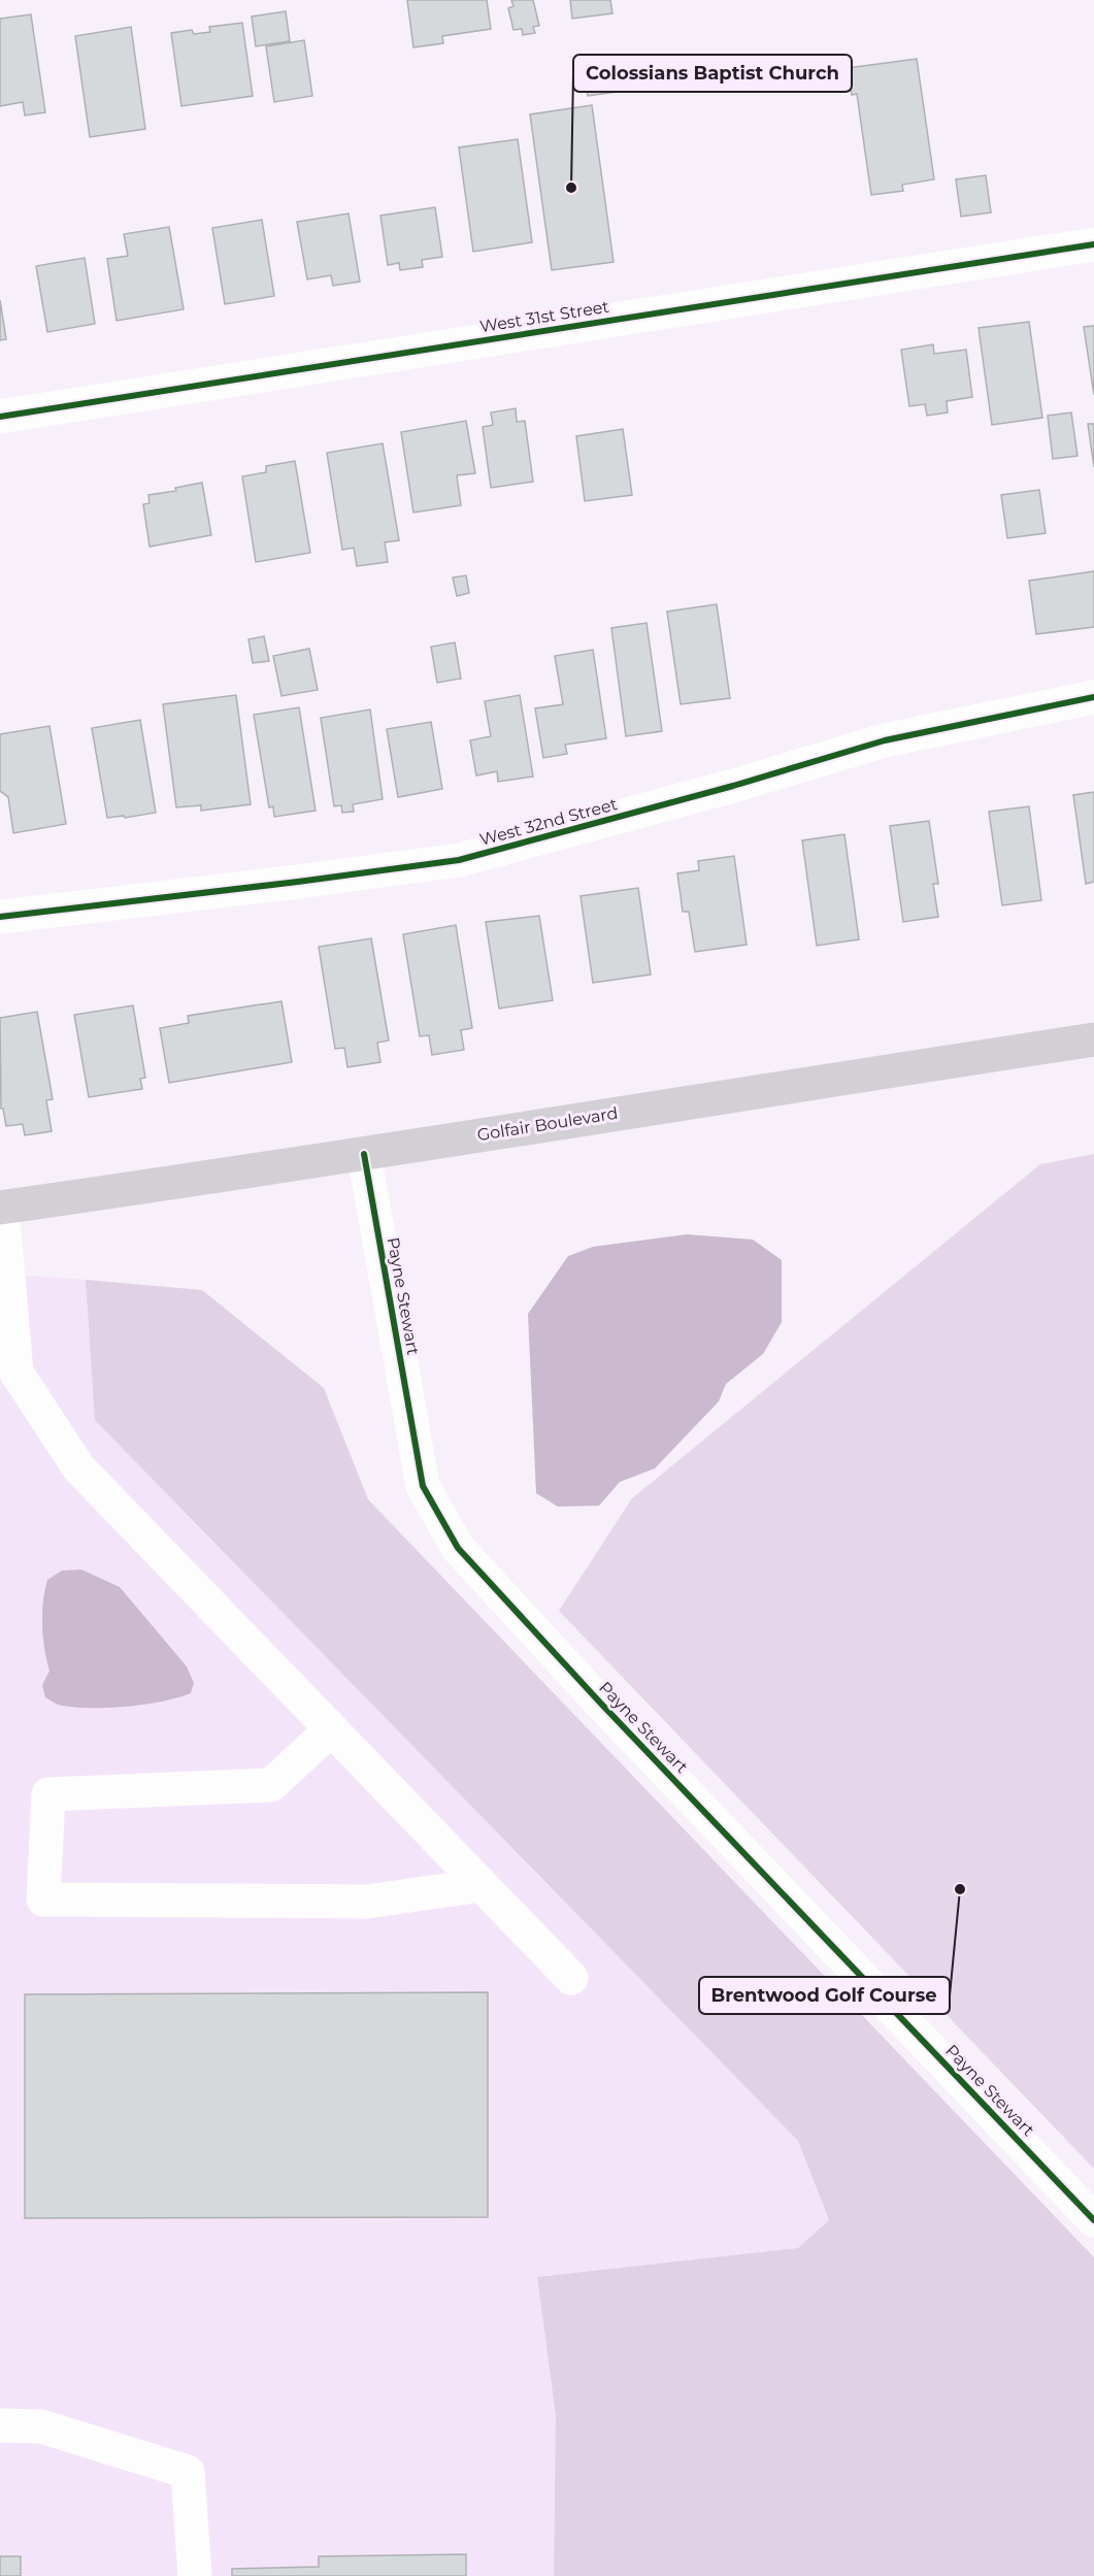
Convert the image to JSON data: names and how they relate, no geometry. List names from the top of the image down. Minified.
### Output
{"streets":{"main road":["Golfair Boulevard"],"street":["West 31st Street","West 32nd Street","Payne Stewart"]},"crossings":[["Golfair Boulevard","Payne Stewart"]],"places":["Colossians Baptist Church","Brentwood Golf Course"]}
